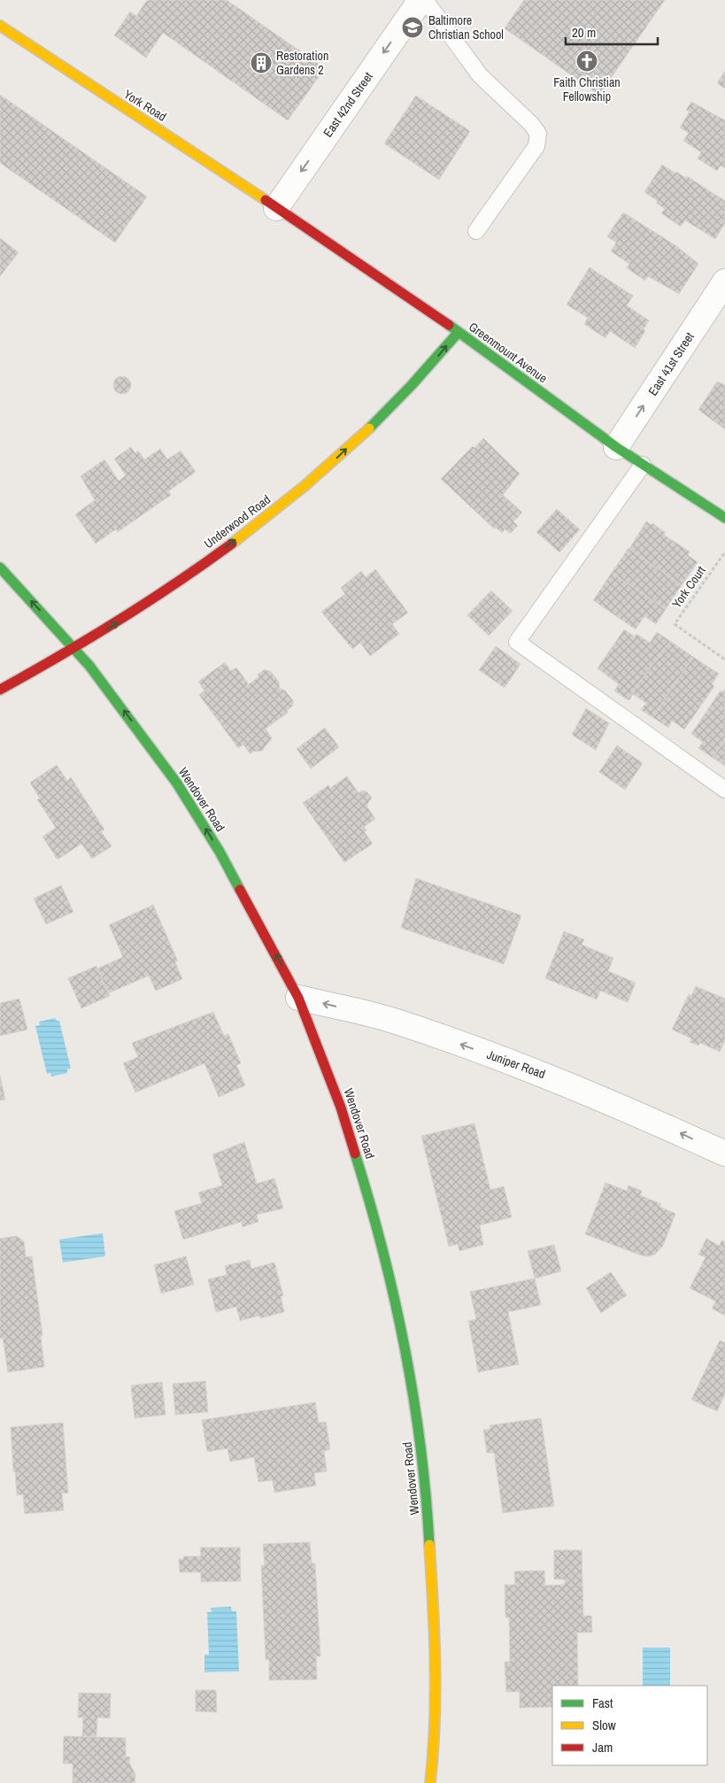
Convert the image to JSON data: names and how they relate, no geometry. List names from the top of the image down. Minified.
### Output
{"streets":{"street":["East 42nd Street","York Road","Greenmount Avenue","East 41st Street","Underwood Road","Wendover Road","Juniper Road"],"path":["York Court"]},"crossings":[["East 42nd Street","York Road"],["East 42nd Street","Greenmount Avenue"],["York Road","Greenmount Avenue"],["Greenmount Avenue","East 41st Street"],["Greenmount Avenue","Underwood Road"],["Underwood Road","Wendover Road"],["Wendover Road","Juniper Road"]],"one_way":["East 42nd Street","East 41st Street","Underwood Road","Wendover Road","Juniper Road"],"places":{"school or university":["Baltimore Christian School"],"church":["Faith Christian Fellowship"],"building":["Restoration Gardens 2"]},"legend":["Fast","Slow","Jam"],"scale_bar":"20 m"}
